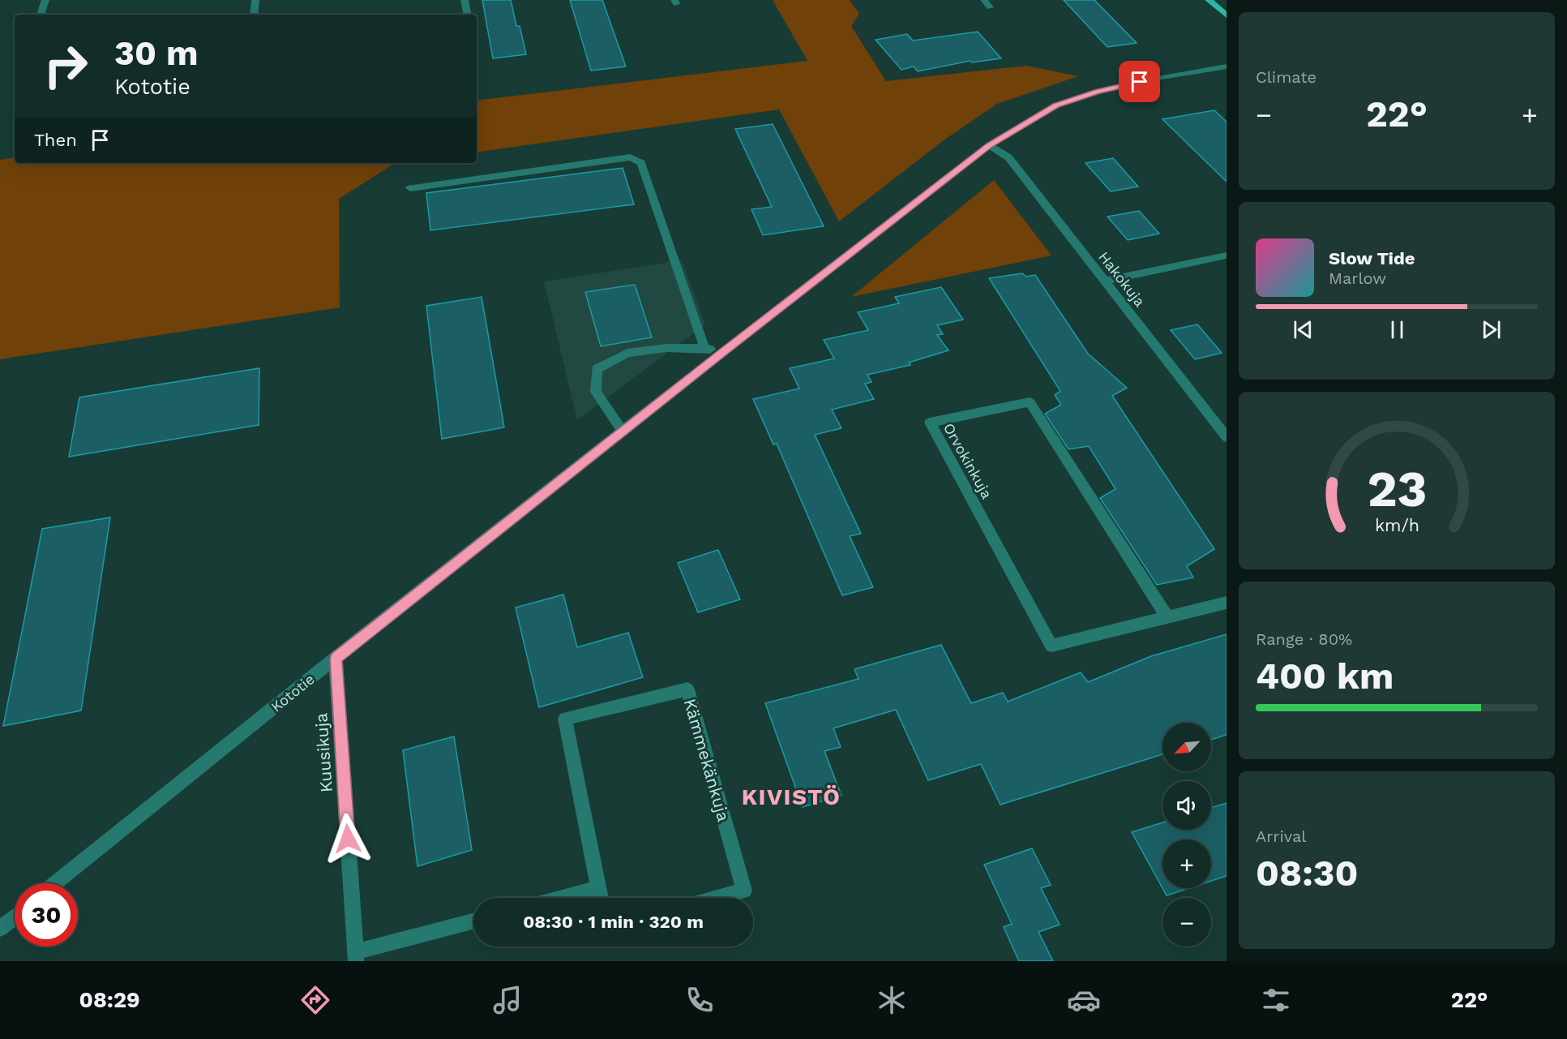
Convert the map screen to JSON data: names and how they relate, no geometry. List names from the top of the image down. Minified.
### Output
{"streets":{"street":["Hakokuja","Orvokinkuja","Kototie","Kuusikuja","Kämmekänkuja"]},"crossings":[["Hakokuja","Kototie"],["Kototie","Kuusikuja"]],"districts":["KIVISTÖ"],"north":"bottom left","page":{"tile":["Climate",["Range · 80%","400 km"],["Arrival","08:30"]],"turn":["30 m","Kototie"],"heat":["−","22°","+"],"then":"Then","song":["Slow Tide","Marlow"],"map_buttons":["+","−"],"limit":"30","trip":"08:30 · 1 min · 320 m","tabs":["08:29","22°"],"gauge":["23","km/h"]}}
